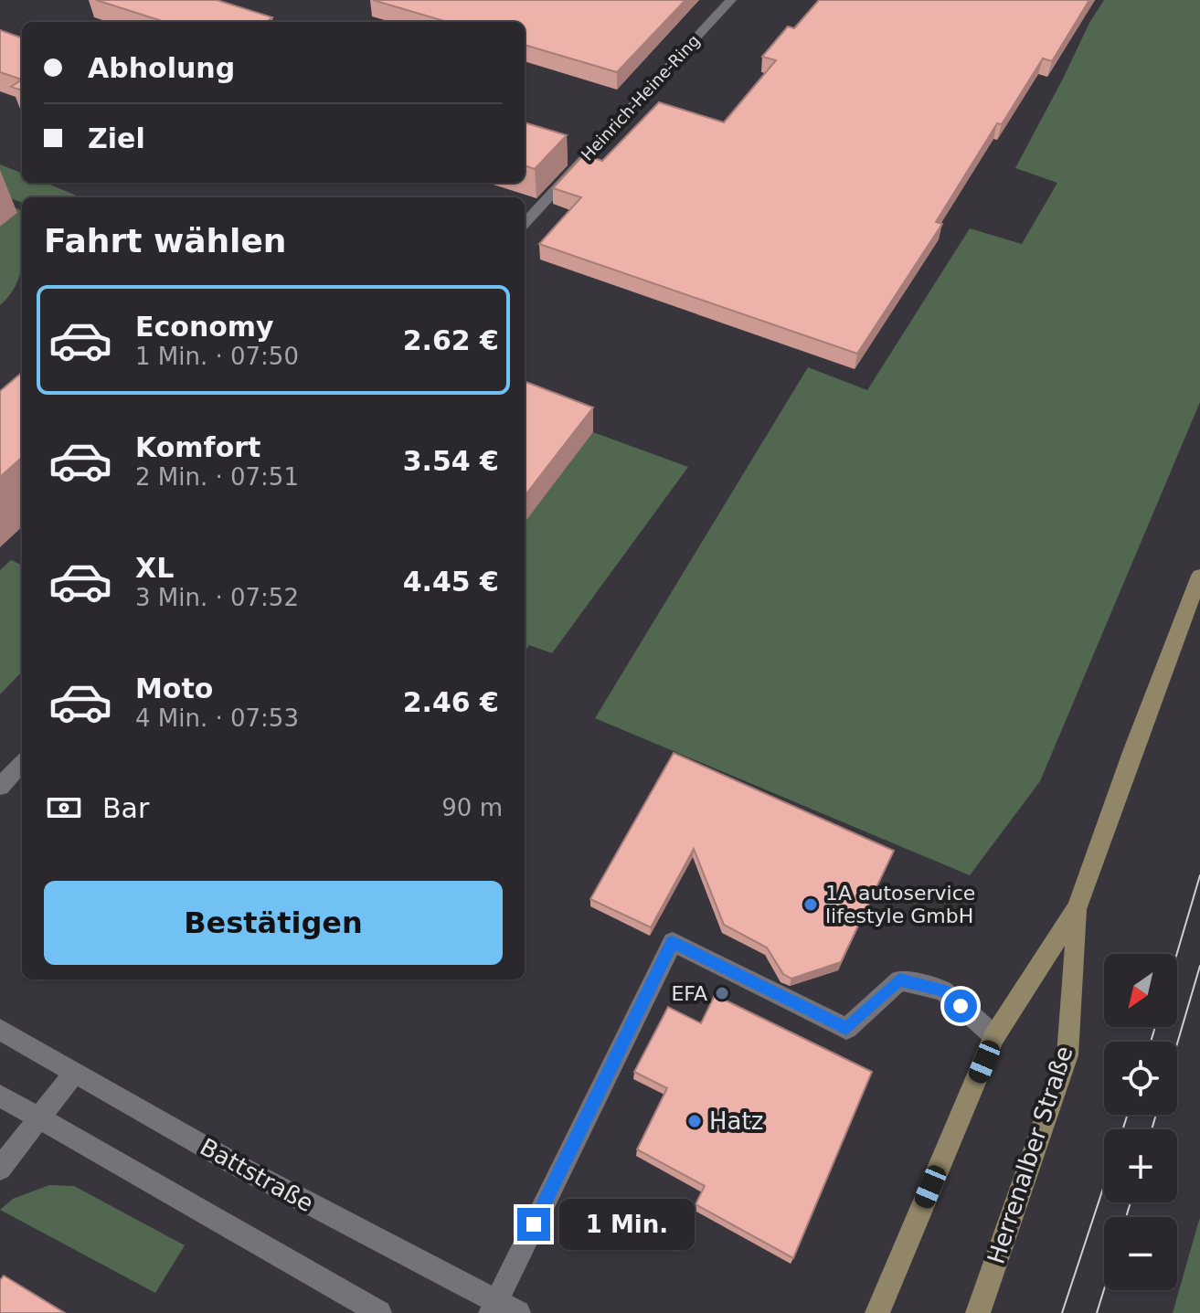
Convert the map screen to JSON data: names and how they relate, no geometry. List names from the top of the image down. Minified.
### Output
{"streets":{"main road":["Herrenalber Straße"],"street":["Heinrich-Heine-Ring","Battstraße"]},"places":["1A autoservice lifestyle GmbH","EFA","Hatz"],"north":"bottom left","page":{"banner":["Abholung","Ziel"],"heading":"Fahrt wählen","list":[{"name":"Economy","note":"1 Min. · 07:50","value":"2.62 €"},{"name":"Komfort","note":"2 Min. · 07:51","value":"3.54 €"},{"name":"XL","note":"3 Min. · 07:52","value":"4.45 €"},{"name":"Moto","note":"4 Min. · 07:53","value":"2.46 €"}],"pay":["Bar","90 m"],"buttons":"Bestätigen","map_buttons":["+","−"],"bubble":"1 Min."}}
